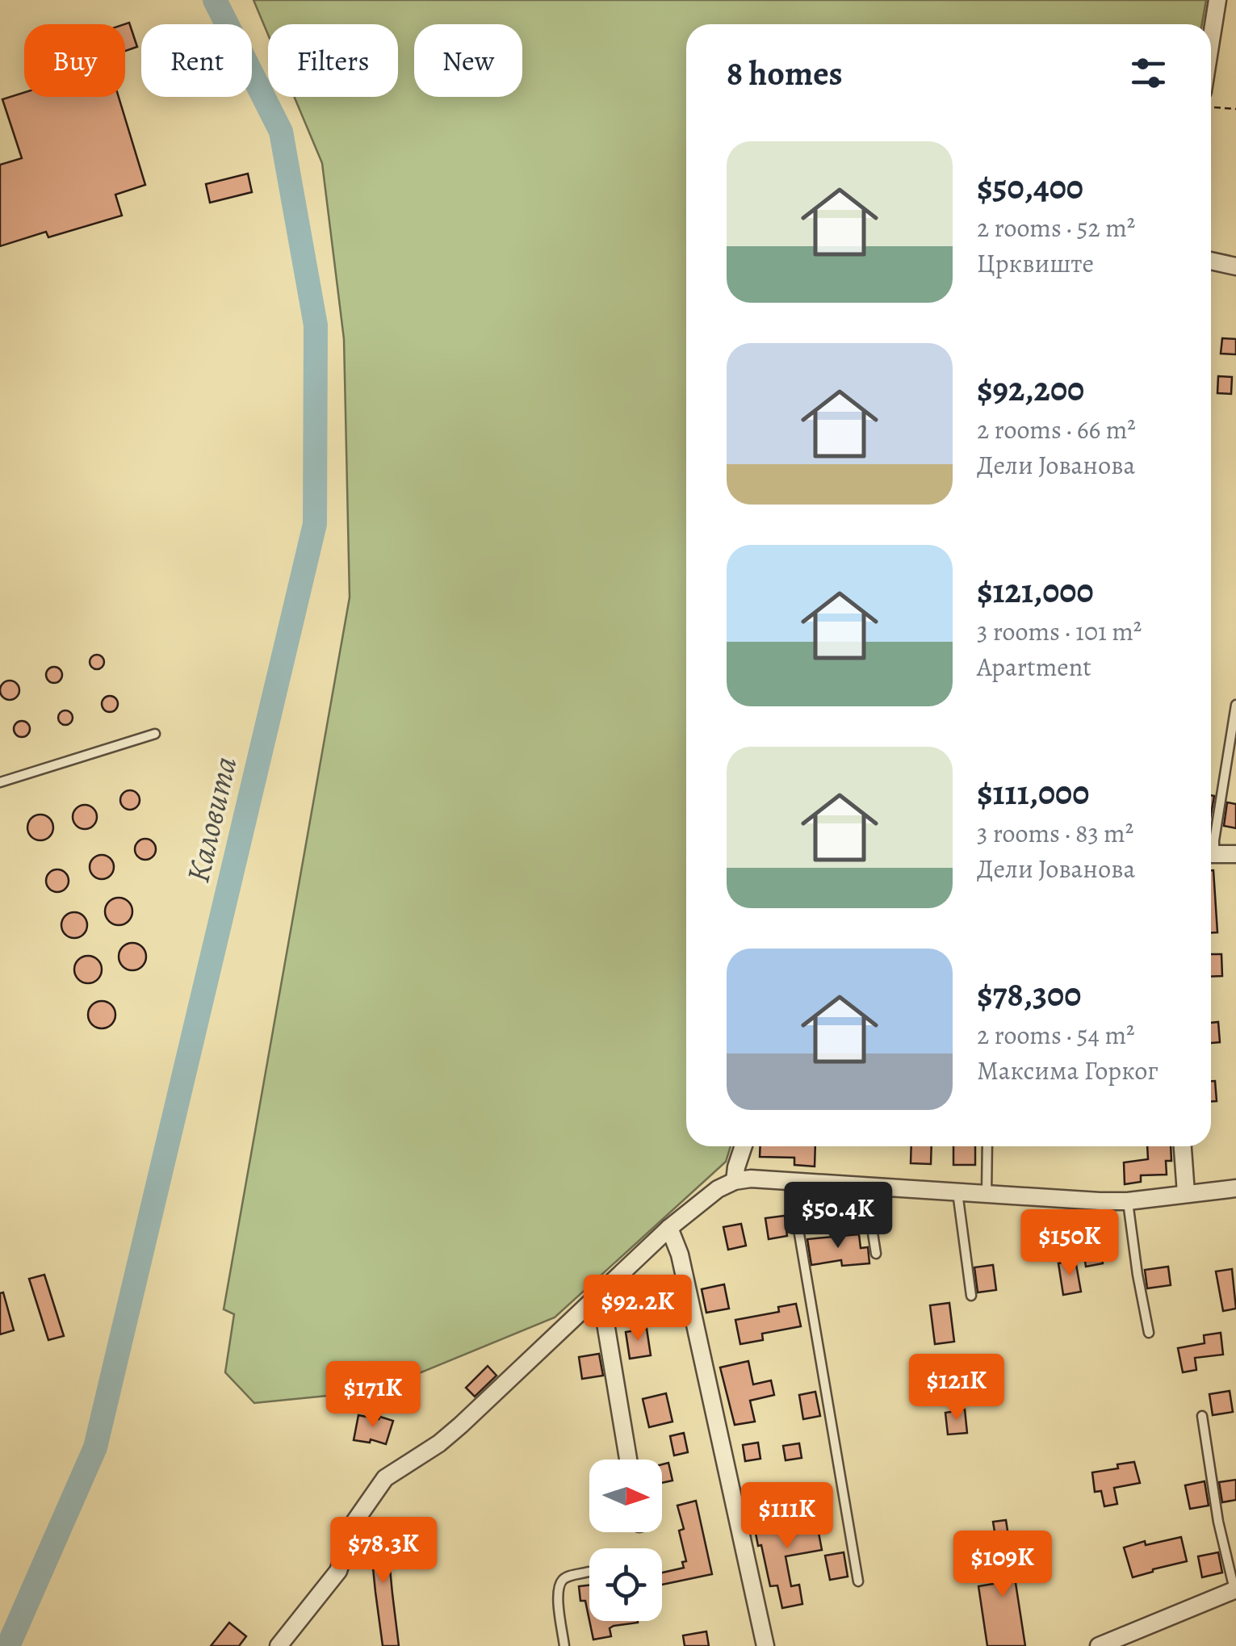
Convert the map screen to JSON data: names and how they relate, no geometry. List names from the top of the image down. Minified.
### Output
{"water":["Каловита"],"north":"right","page":{"chip":["Buy","Rent","Filters","New"],"heading":"8 homes","list":[{"name":"$50,400","note":"2 rooms · 52 m² · Црквиште"},{"name":"$92,200","note":"2 rooms · 66 m² · Дели Јованова"},{"name":"$121,000","note":"3 rooms · 101 m² · Apartment"},{"name":"$111,000","note":"3 rooms · 83 m² · Дели Јованова"},{"name":"$78,300","note":"2 rooms · 54 m² · Максима Горког"}],"price":["$50.4K","$150K","$92.2K","$121K","$171K","$111K","$78.3K","$109K"]}}
